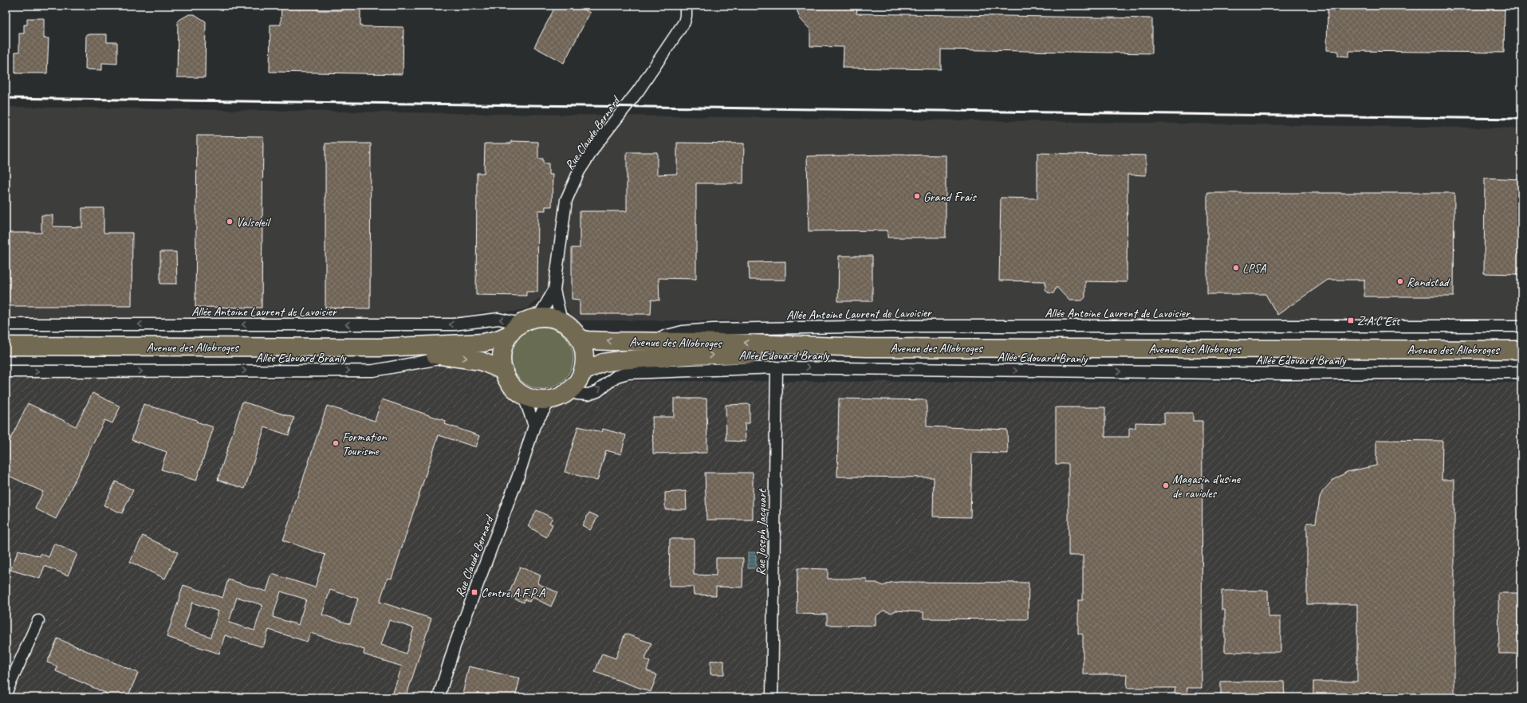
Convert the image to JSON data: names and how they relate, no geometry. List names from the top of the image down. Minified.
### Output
{"streets":{"main road":["Avenue des Allobroges"],"street":["Rue Claude Bernard","Allée Antoine Laurent de Lavoisier","Allée Edouard Branly","Rue Joseph Jacquart"]},"crossings":[["Rue Claude Bernard","Allée Antoine Laurent de Lavoisier"],["Rue Claude Bernard","Avenue des Allobroges"],["Rue Claude Bernard","Allée Edouard Branly"],["Allée Antoine Laurent de Lavoisier","Avenue des Allobroges"],["Allée Antoine Laurent de Lavoisier","Allée Edouard Branly"],["Avenue des Allobroges","Allée Edouard Branly"],["Allée Edouard Branly","Rue Joseph Jacquart"]],"one_way":["Allée Antoine Laurent de Lavoisier","Allée Edouard Branly"],"places":{"other":["Grand Frais","Valsoleil","LPSA","Randstad","Formation Tourisme","Magasin d’usine de ravioles"],"transit":["Z.A.C Est","Centre A.F.P.A"]}}
